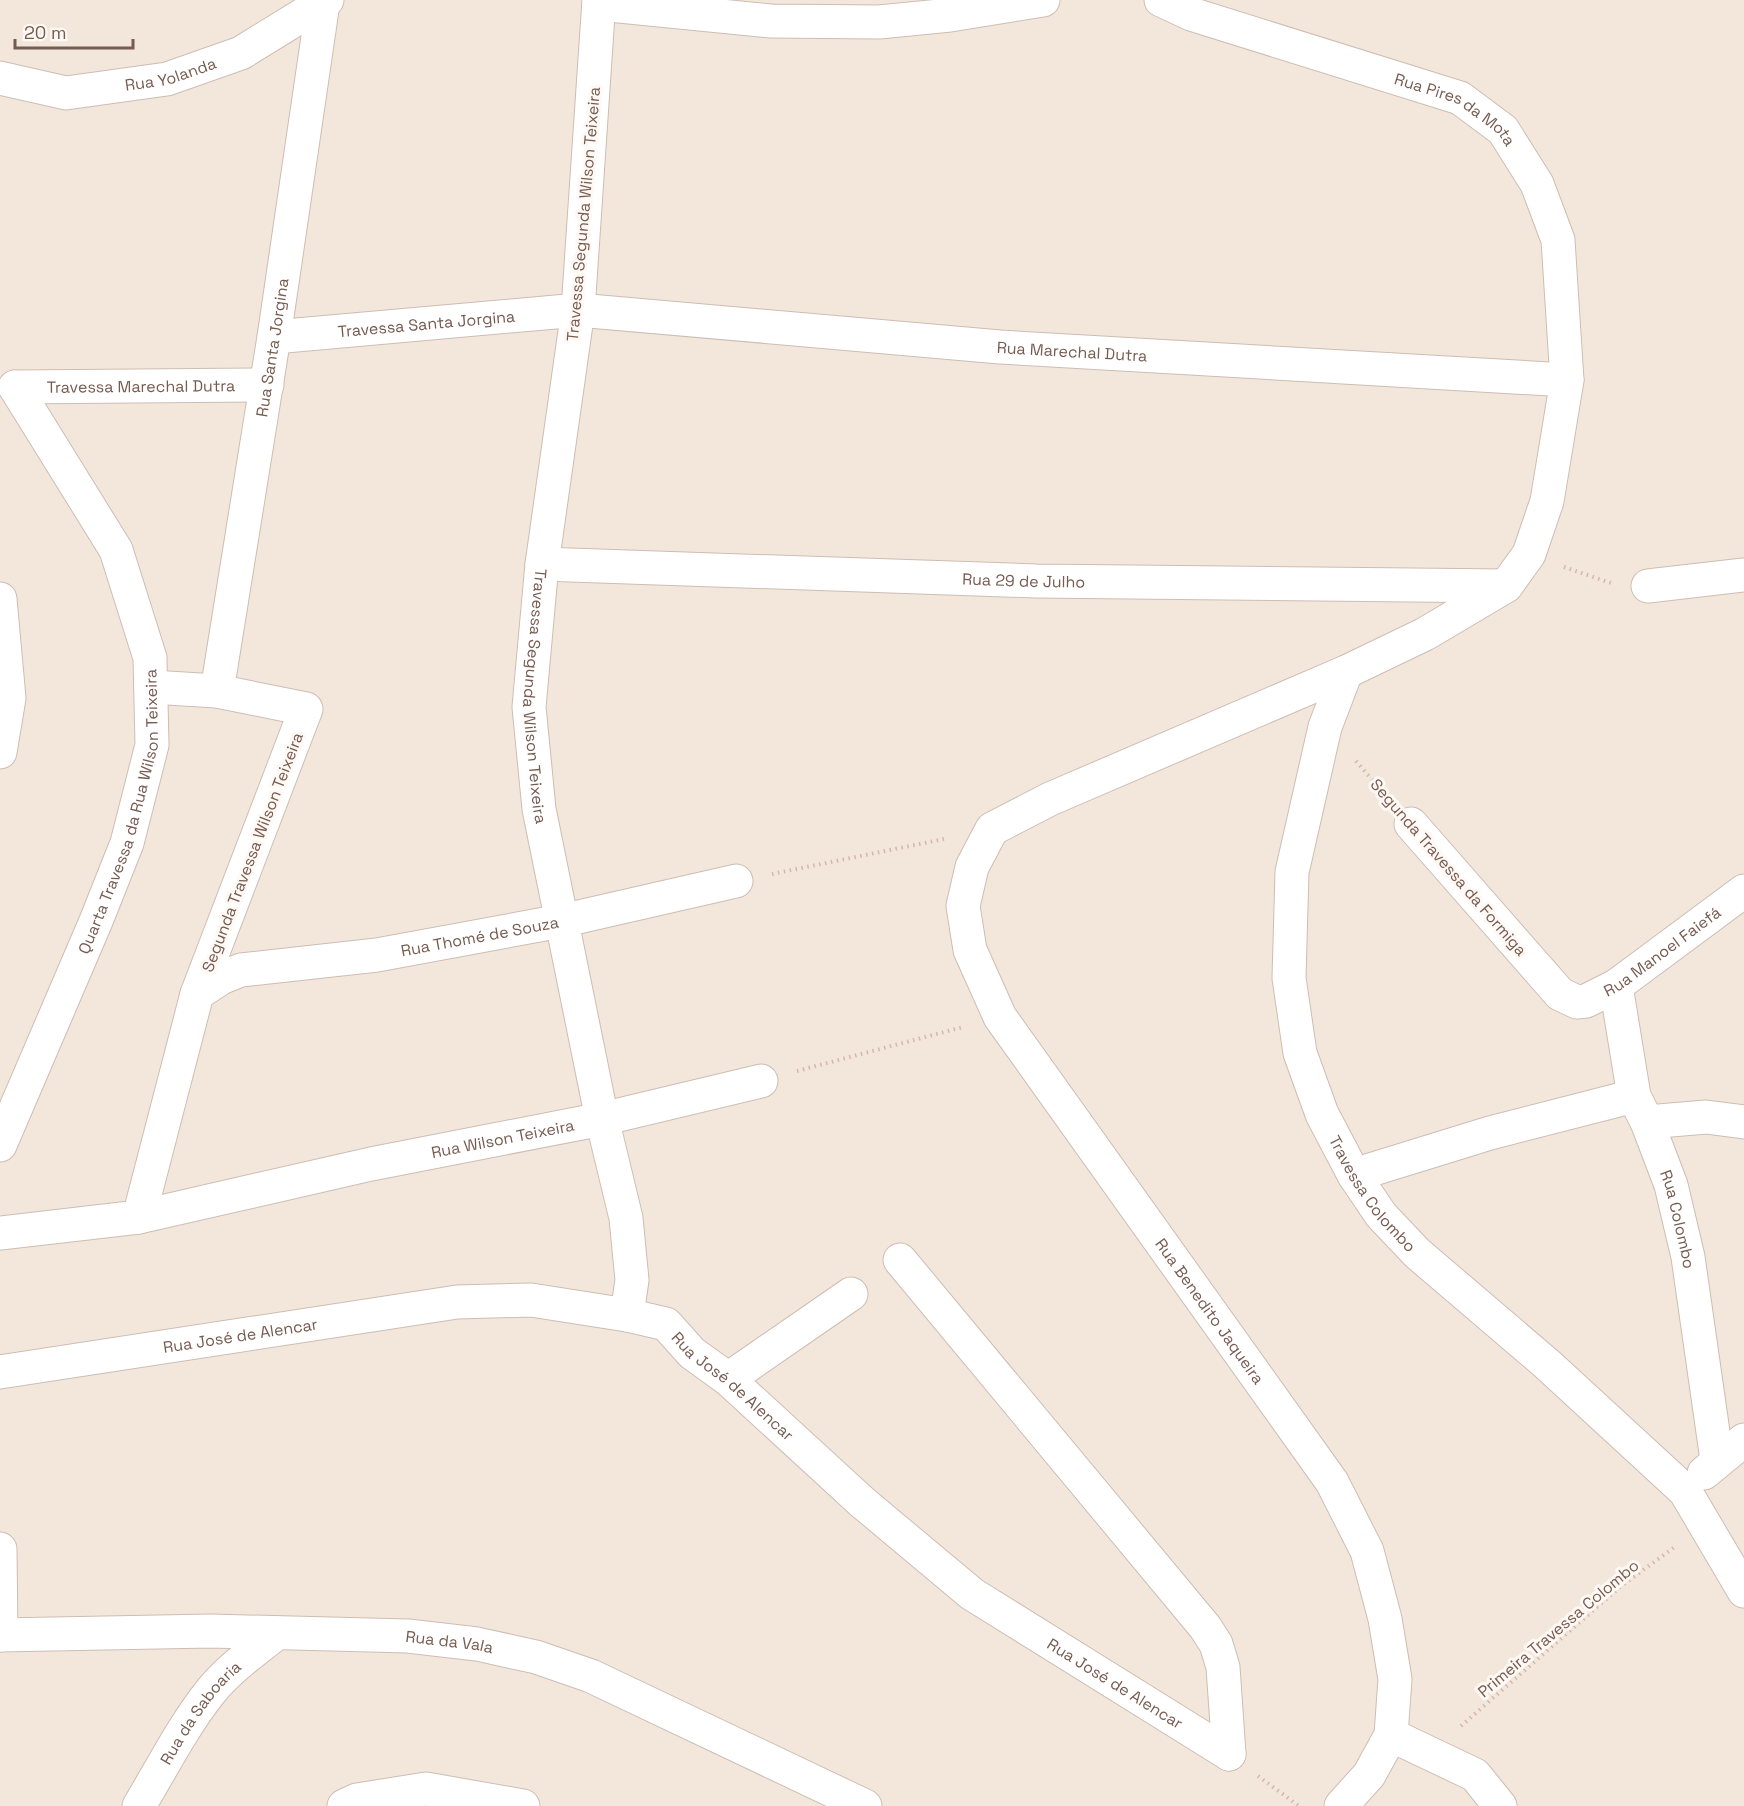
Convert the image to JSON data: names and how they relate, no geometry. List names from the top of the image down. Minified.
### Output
{"streets":{"street":["Rua Yolanda","Rua Pires da Mota","Travessa Segunda Wilson Teixeira","Travessa Santa Jorgina","Rua Santa Jorgina","Rua Marechal Dutra","Travessa Marechal Dutra","Rua 29 de Julho","Quarta Travessa da Rua Wilson Teixeira","Segunda Travessa Wilson Teixeira","Segunda Travessa da Formiga","Rua Thomé de Souza","Rua Manoel Faiefá","Rua Wilson Teixeira","Travessa Colombo","Rua Colombo","Rua Benedito Jaqueira","Rua José de Alencar","Rua da Vala","Rua da Saboaria"],"path":["Primeira Travessa Colombo"]},"crossings":[["Rua Yolanda","Rua Santa Jorgina"],["Rua Pires da Mota","Rua Marechal Dutra"],["Rua Pires da Mota","Rua 29 de Julho"],["Travessa Segunda Wilson Teixeira","Travessa Santa Jorgina"],["Travessa Segunda Wilson Teixeira","Rua Marechal Dutra"],["Travessa Segunda Wilson Teixeira","Rua 29 de Julho"],["Travessa Segunda Wilson Teixeira","Rua Thomé de Souza"],["Travessa Segunda Wilson Teixeira","Rua Wilson Teixeira"],["Travessa Segunda Wilson Teixeira","Rua José de Alencar"],["Travessa Santa Jorgina","Rua Santa Jorgina"],["Travessa Santa Jorgina","Rua Marechal Dutra"],["Rua Santa Jorgina","Travessa Marechal Dutra"],["Rua Santa Jorgina","Segunda Travessa Wilson Teixeira"],["Travessa Marechal Dutra","Quarta Travessa da Rua Wilson Teixeira"],["Segunda Travessa Wilson Teixeira","Rua Thomé de Souza"],["Segunda Travessa da Formiga","Rua Manoel Faiefá"],["Segunda Travessa da Formiga","Travessa Colombo"],["Rua Manoel Faiefá","Rua Colombo"],["Travessa Colombo","Primeira Travessa Colombo"],["Rua da Vala","Rua da Saboaria"]],"scale_bar":"20 m"}
